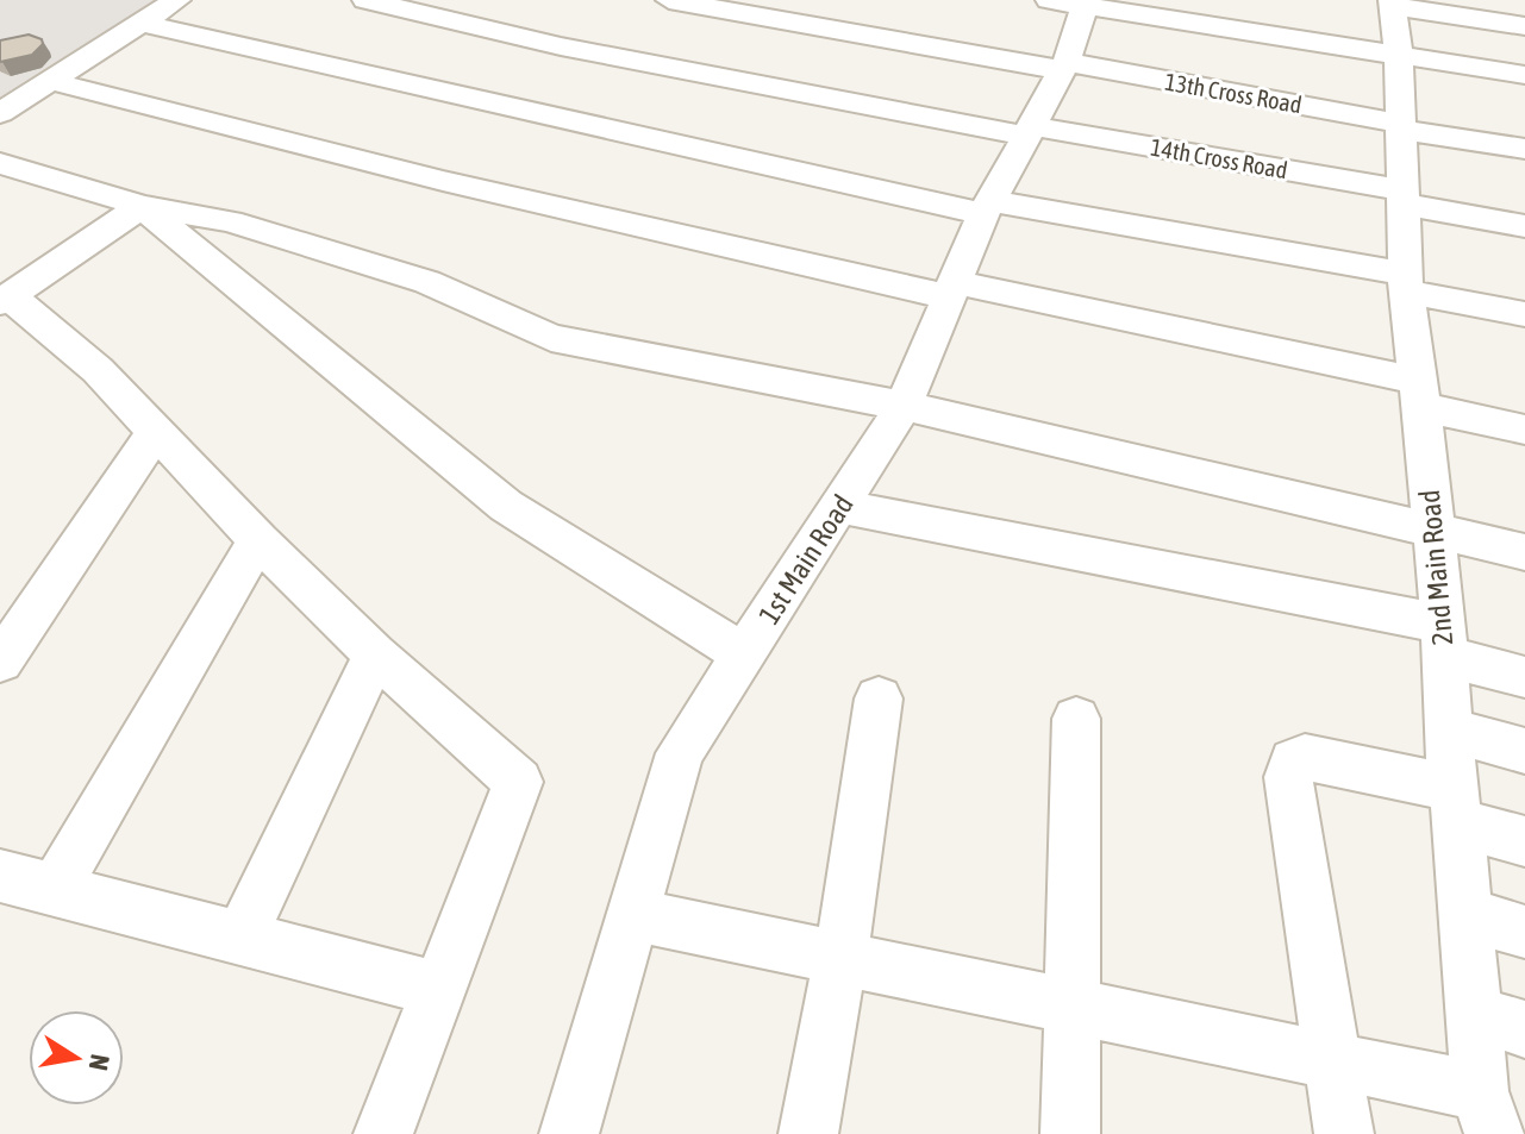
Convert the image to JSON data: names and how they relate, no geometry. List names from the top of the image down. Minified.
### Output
{"streets":{"street":["13th Cross Road","14th Cross Road","1st Main Road","2nd Main Road"]},"crossings":[["13th Cross Road","1st Main Road"],["13th Cross Road","2nd Main Road"],["14th Cross Road","1st Main Road"],["14th Cross Road","2nd Main Road"]],"north":"right"}
